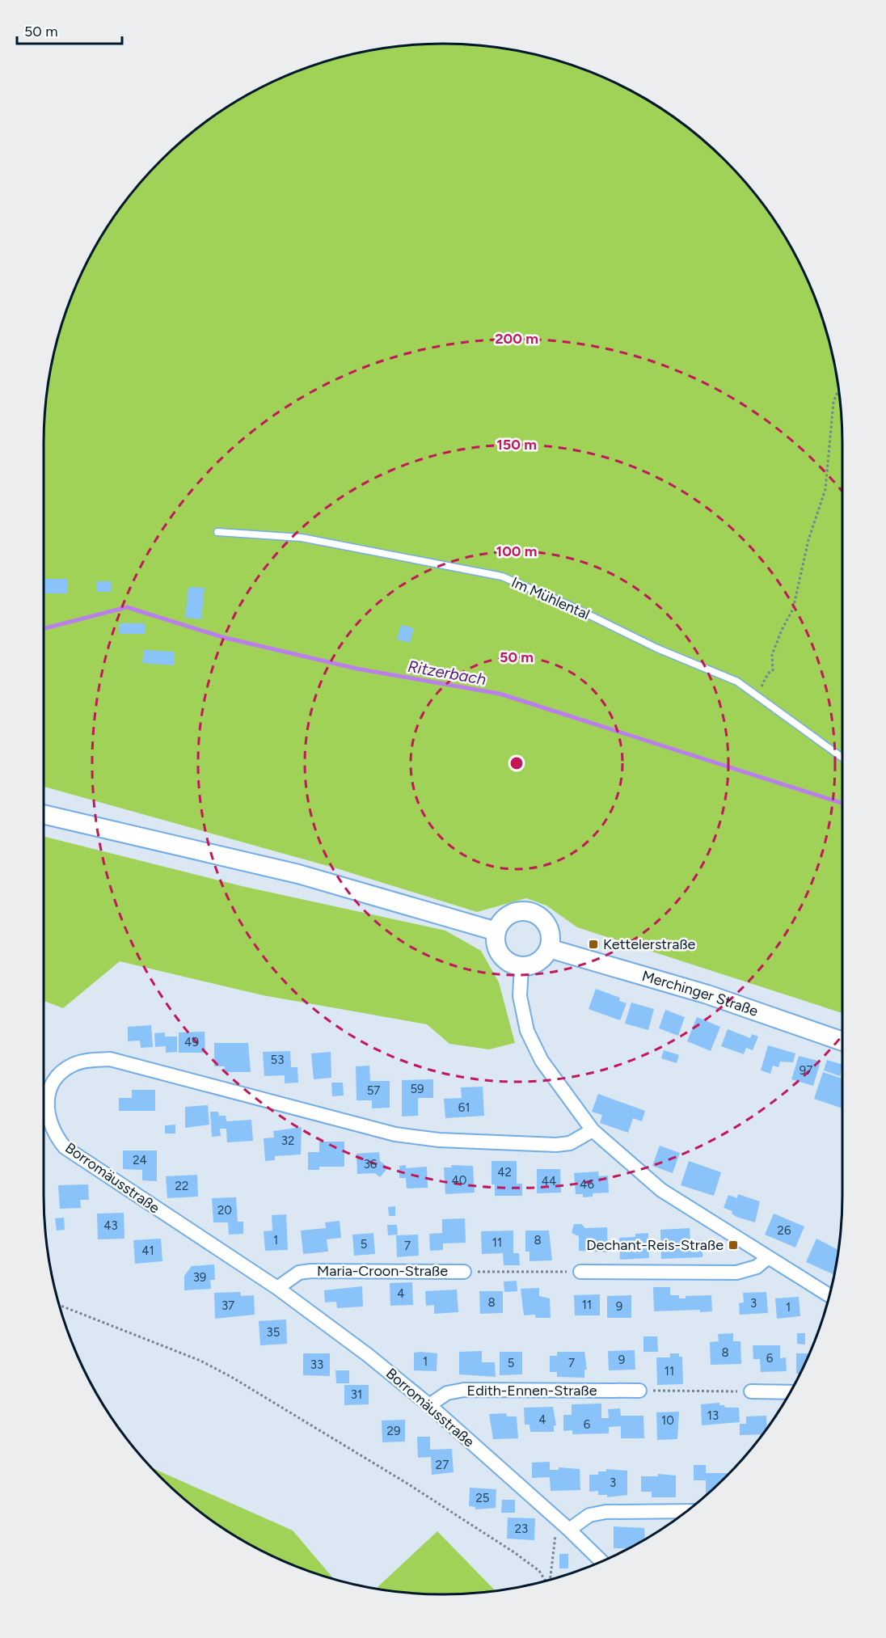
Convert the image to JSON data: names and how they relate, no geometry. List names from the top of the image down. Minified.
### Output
{"streets":{"street":["Merchinger Straße","Borromäusstraße","Maria-Croon-Straße","Edith-Ennen-Straße"],"lane":["Im Mühlental"]},"crossings":[["Borromäusstraße","Maria-Croon-Straße"],["Borromäusstraße","Edith-Ennen-Straße"]],"water":["Ritzerbach"],"places":{"transit":["Kettelerstraße","Dechant-Reis-Straße"]},"house_numbers":["49","53","97","59","57","61","32","24","36","42","40","44","46","22","20","43","26","1","8","11","5","7","41","39","4","8","3","11","37","9","1","35","8","6","9","1","5","7","33","11","31","13","4","10","6","29","27","3","25","23"],"scale_bar":"50 m","rings":["200 m","150 m","100 m","50 m"]}
